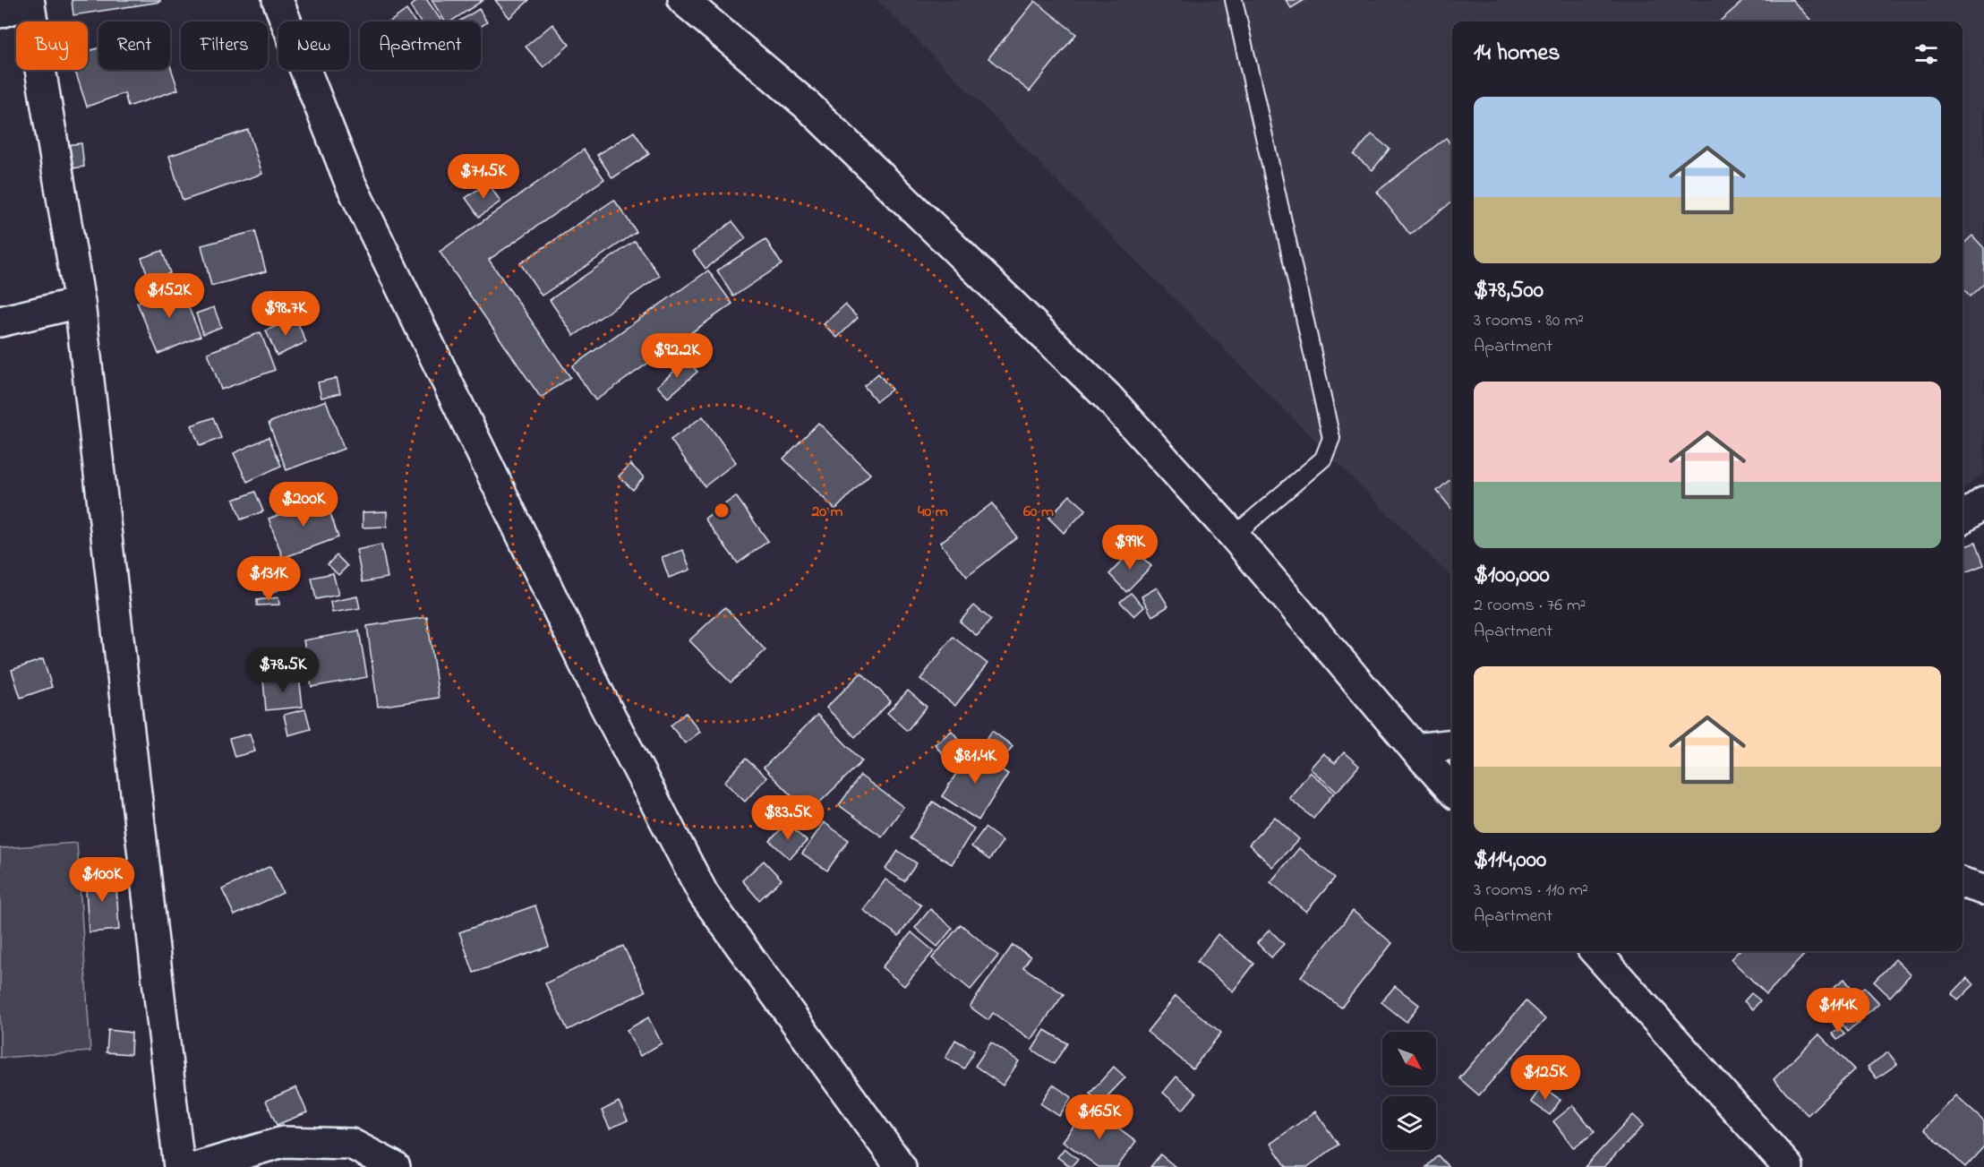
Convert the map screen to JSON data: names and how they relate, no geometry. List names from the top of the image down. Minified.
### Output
{"north":"bottom right","page":{"chip":["Buy","Rent","Filters","New","Apartment"],"heading":"14 homes","list":[{"name":"$78,500","note":"3 rooms · 80 m² · Apartment"},{"name":"$100,000","note":"2 rooms · 76 m² · Apartment"},{"name":"$114,000","note":"3 rooms · 110 m² · Apartment"}],"price":["$71.5K","$152K","$98.7K","$92.2K","$200K","$99K","$131K","$78.5K","$81.4K","$83.5K","$100K","$114K","$125K","$165K"]},"rings":["20 m","40 m","60 m"]}
